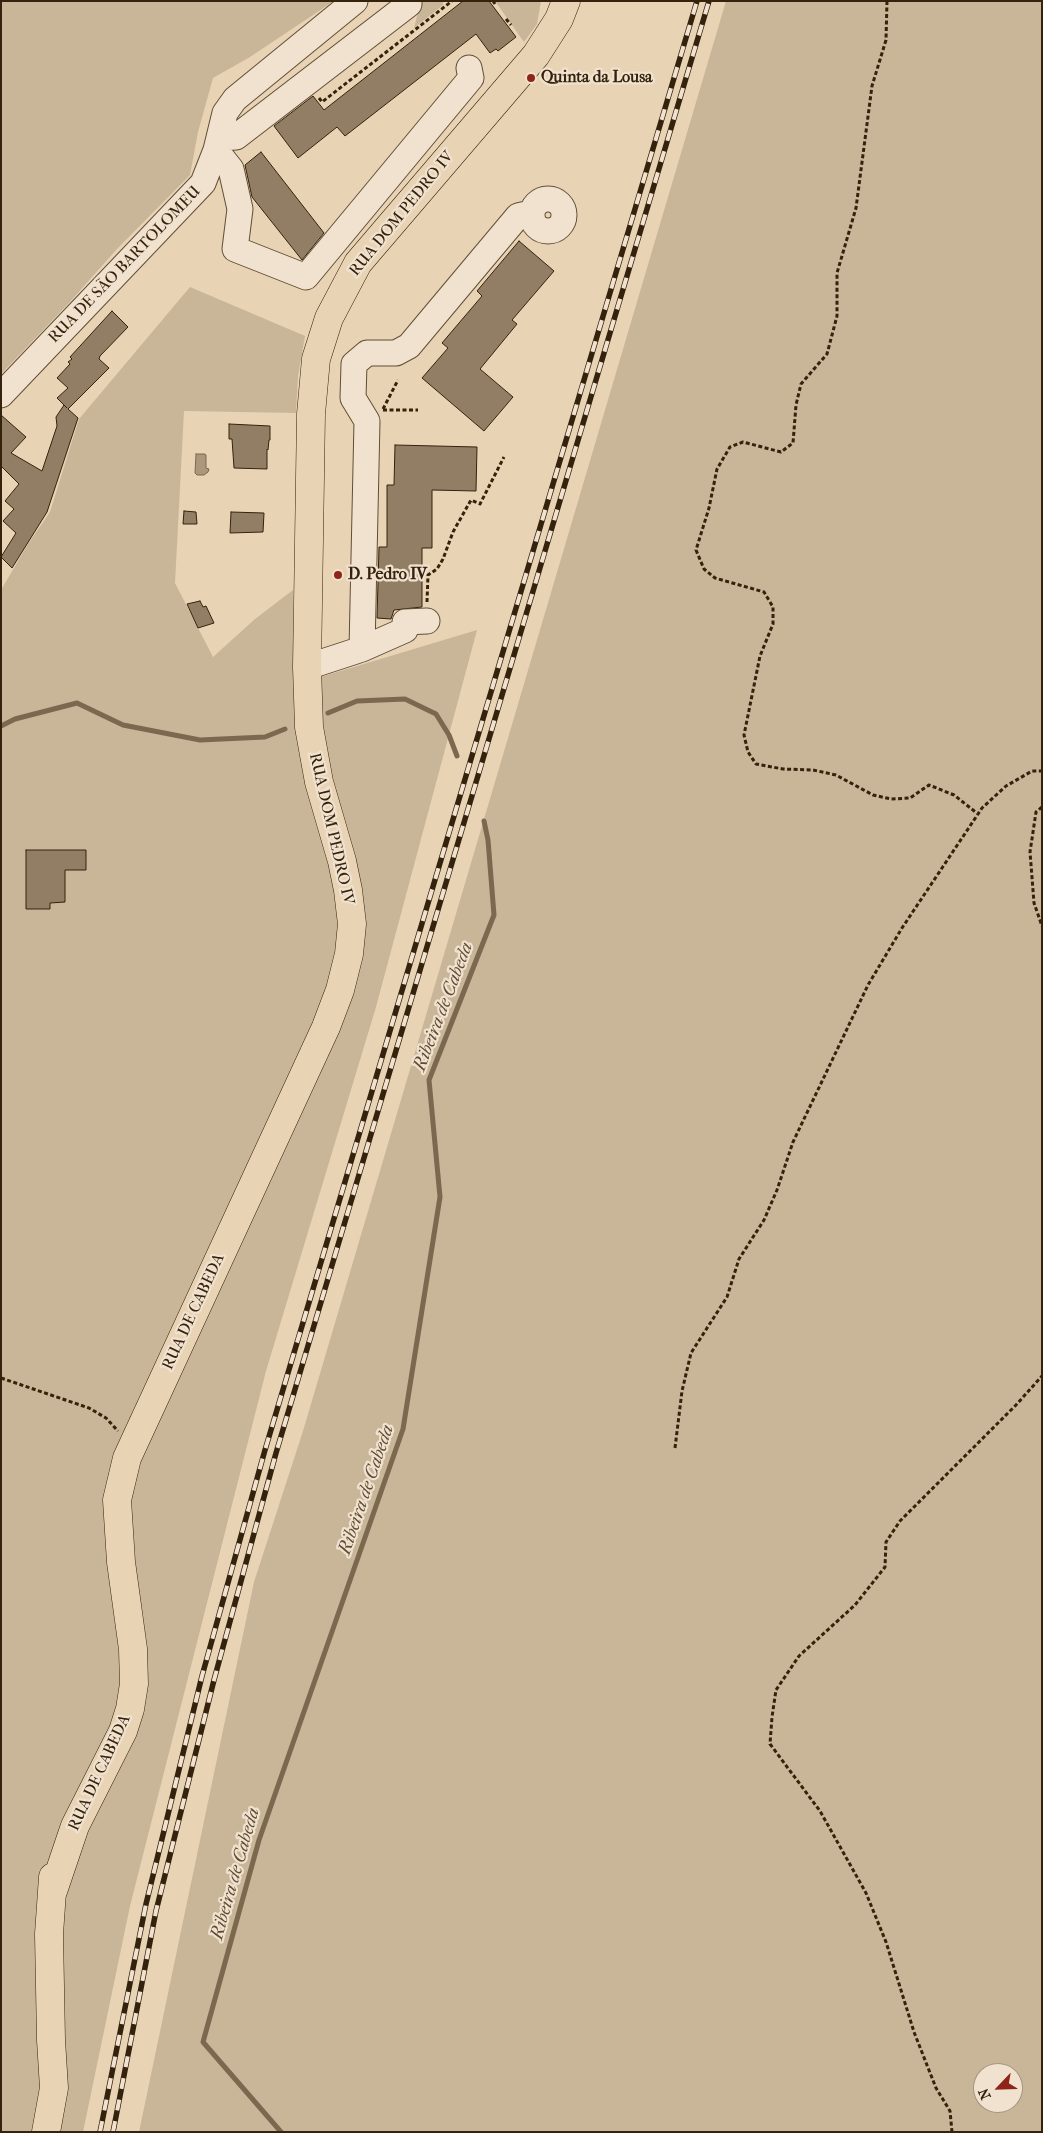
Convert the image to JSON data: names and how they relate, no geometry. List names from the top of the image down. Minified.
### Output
{"streets":{"main road":["RUA DOM PEDRO IV","RUA DE CABEDA"],"street":["RUA DE SÃO BARTOLOMEU"]},"crossings":[["RUA DOM PEDRO IV","RUA DE CABEDA"]],"water":["Ribeira de Cabeda"],"places":["Quinta da Lousa","D. Pedro IV"],"north":"bottom left"}
